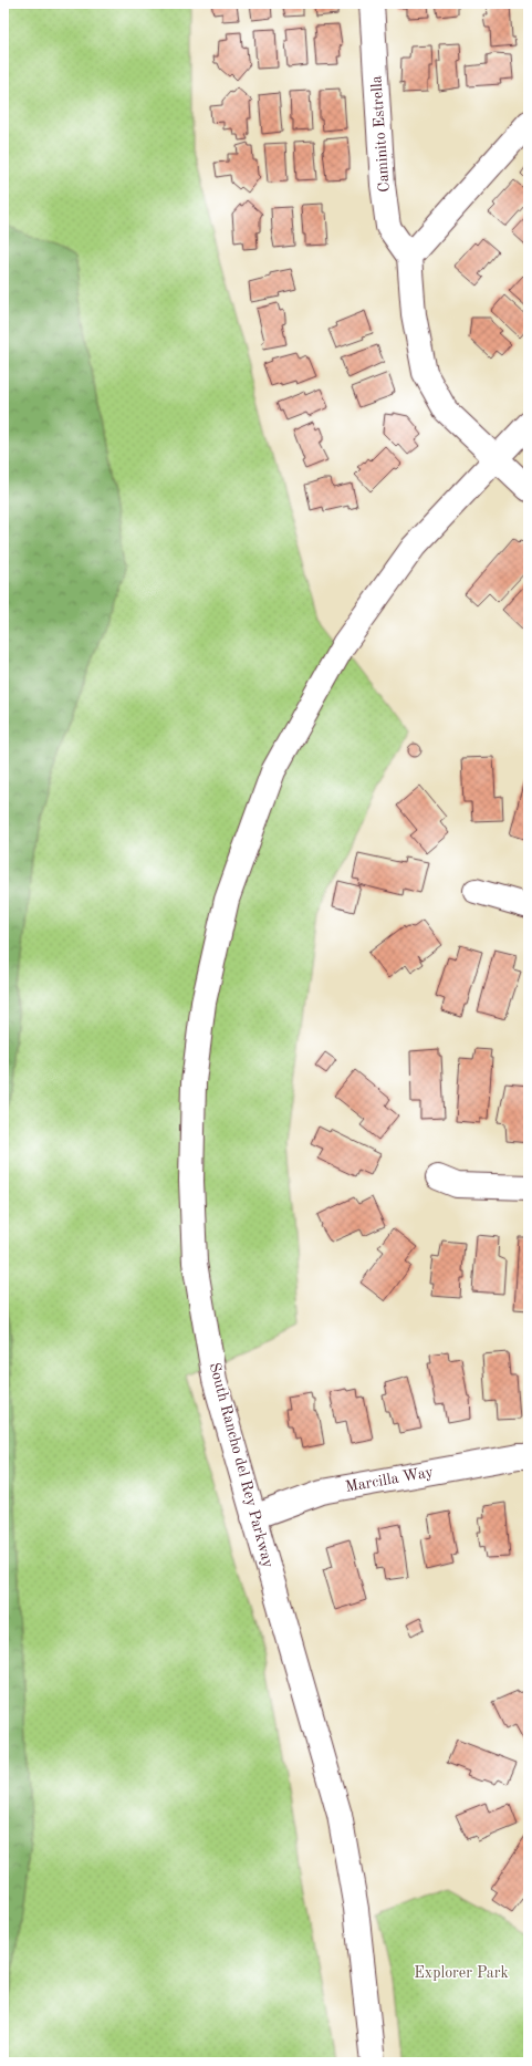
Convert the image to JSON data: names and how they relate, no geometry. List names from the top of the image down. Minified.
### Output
{"streets":{"street":["Caminito Estrella","South Rancho del Rey Parkway","Marcilla Way"]},"crossings":[["South Rancho del Rey Parkway","Marcilla Way"]],"parks":["Explorer Park"]}
